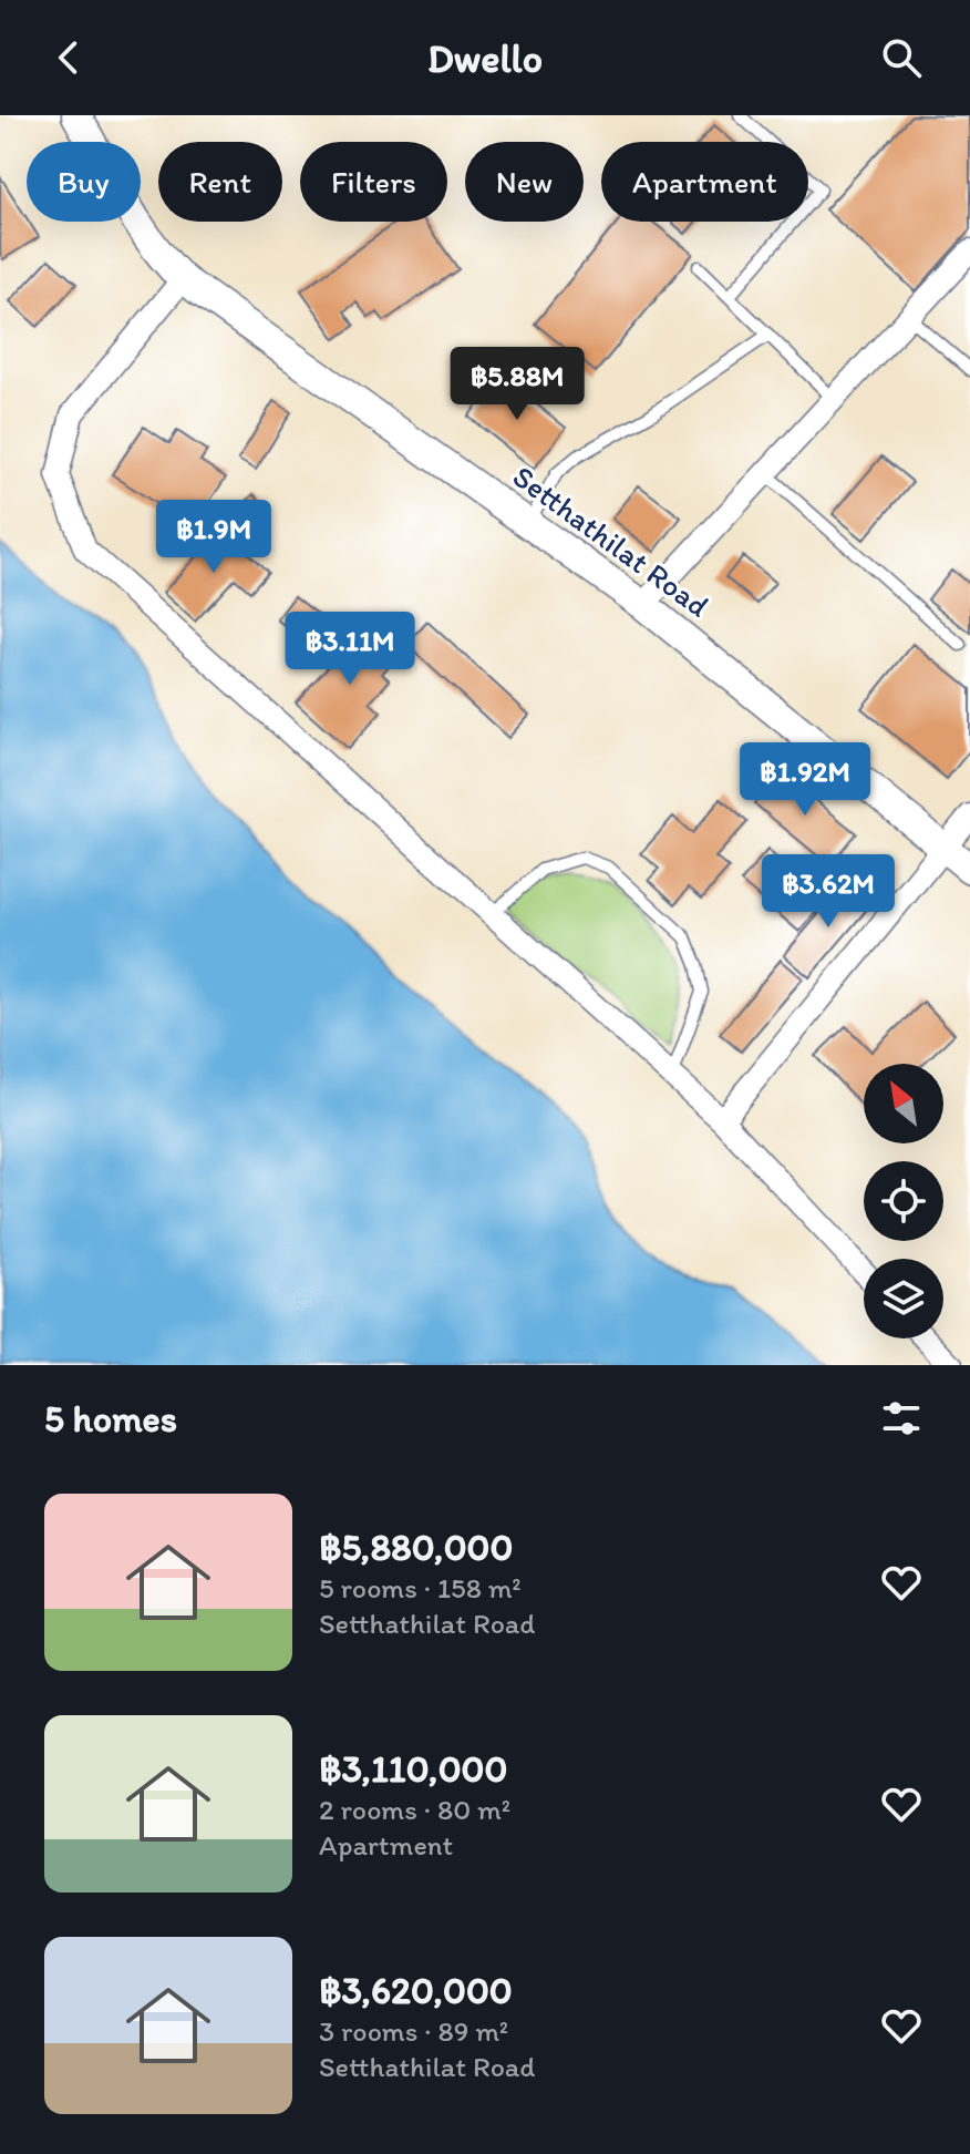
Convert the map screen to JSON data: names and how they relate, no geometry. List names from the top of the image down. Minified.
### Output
{"streets":{"street":["Setthathilat Road"]},"north":"top left","page":{"header":"Dwello","chip":["Buy","Rent","Filters","New","Apartment"],"price":["฿5.88M","฿1.9M","฿3.11M","฿1.92M","฿3.62M"],"heading":"5 homes","list":[{"name":"฿5,880,000","note":"5 rooms · 158 m² · Setthathilat Road"},{"name":"฿3,110,000","note":"2 rooms · 80 m² · Apartment"},{"name":"฿3,620,000","note":"3 rooms · 89 m² · Setthathilat Road"}]}}
